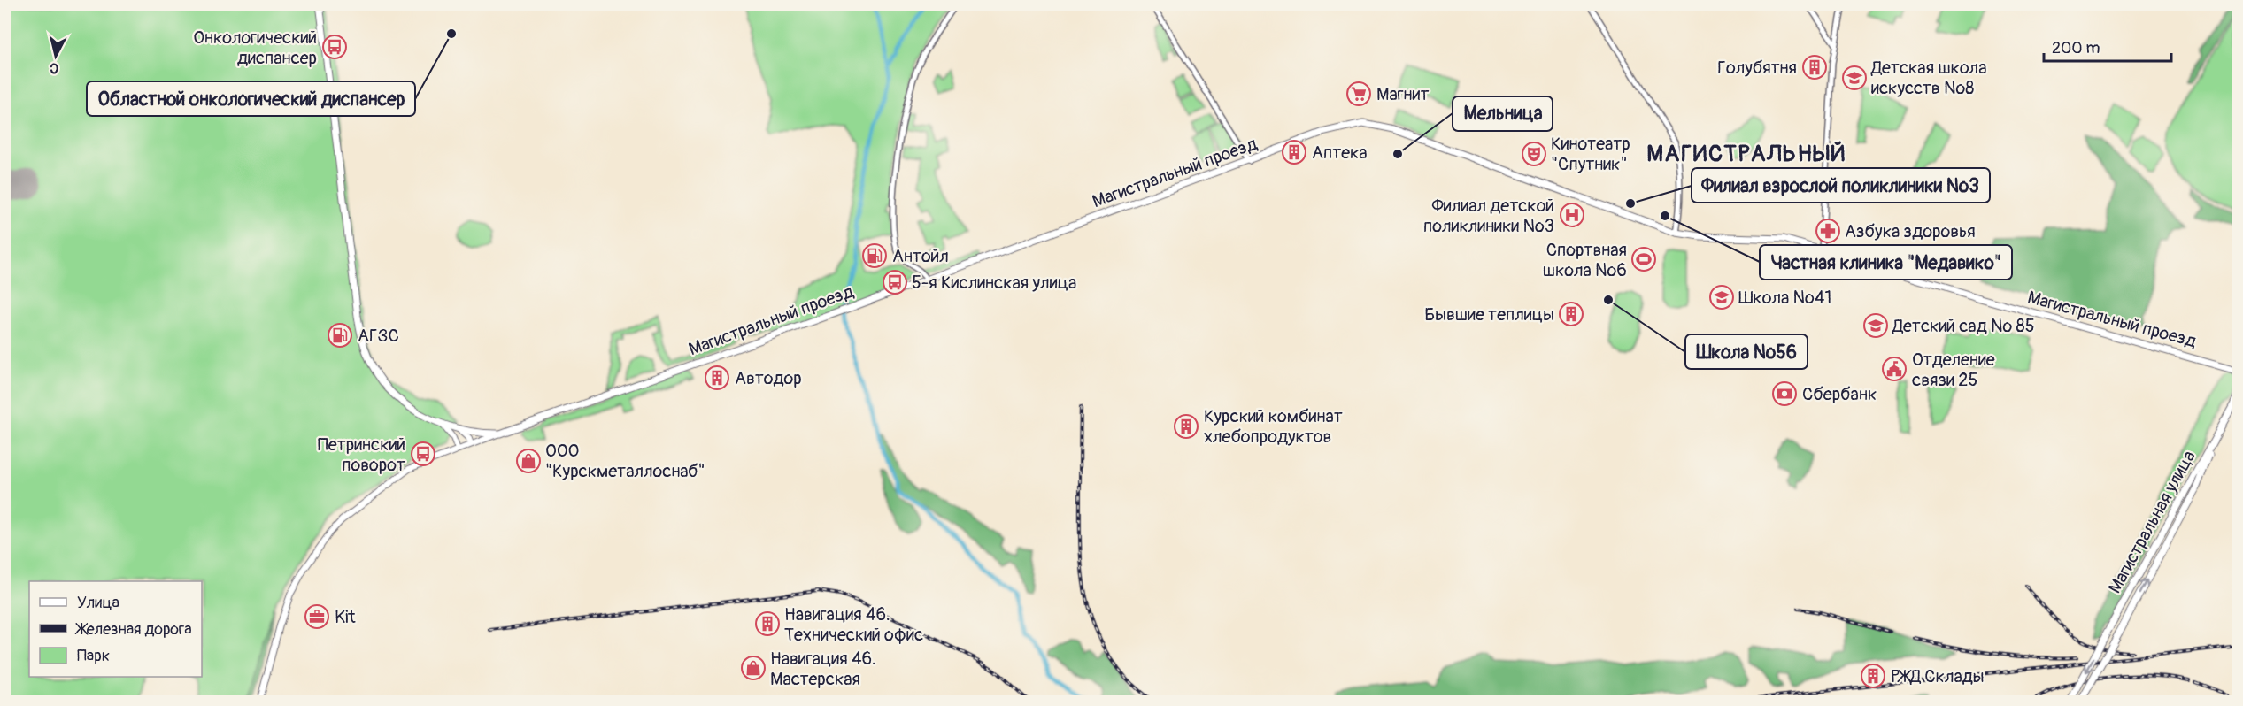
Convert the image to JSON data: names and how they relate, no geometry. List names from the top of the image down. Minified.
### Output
{"streets":{"main road":["Магистральный проезд","Магистральная улица"]},"districts":["МАГИСТРАЛЬНЫЙ"],"places":{"other":["Областной онкологический диспансер","Мельница","Филиал взрослой поликлиники №3","Частная клиника \"Медавико\"","Школа №56"],"bus stop":["Онкологический диспансер","5-я Кислинская улица","Петринский поворот"],"building":["Голубятня","Аптека","Бывшие теплицы","Автодор","Курский комбинат хлебопродуктов","Навигация 46. Технический офис","РЖД Склады"],"school or university":["Детская школа искусств №8","Школа №41","Детский сад № 85"],"supermarket":["Магнит"],"theatre":["Кинотеатр \"Спутник\""],"hospital":["Филиал детской поликлиники №3"],"pharmacy":["Азбука здоровья"],"fuel station":["Антойл","АГЗС"],"sports":["Спортвная школа №6"],"public building":["Отделение связи 25"],"bank":["Сбербанк"],"shop":["ООО \"Курскметаллоснаб\"","Навигация 46. Мастерская"],"office":["Kit"]},"legend":["Улица","Железная дорога","Парк"],"scale_bar":"200 m","north":"bottom"}
